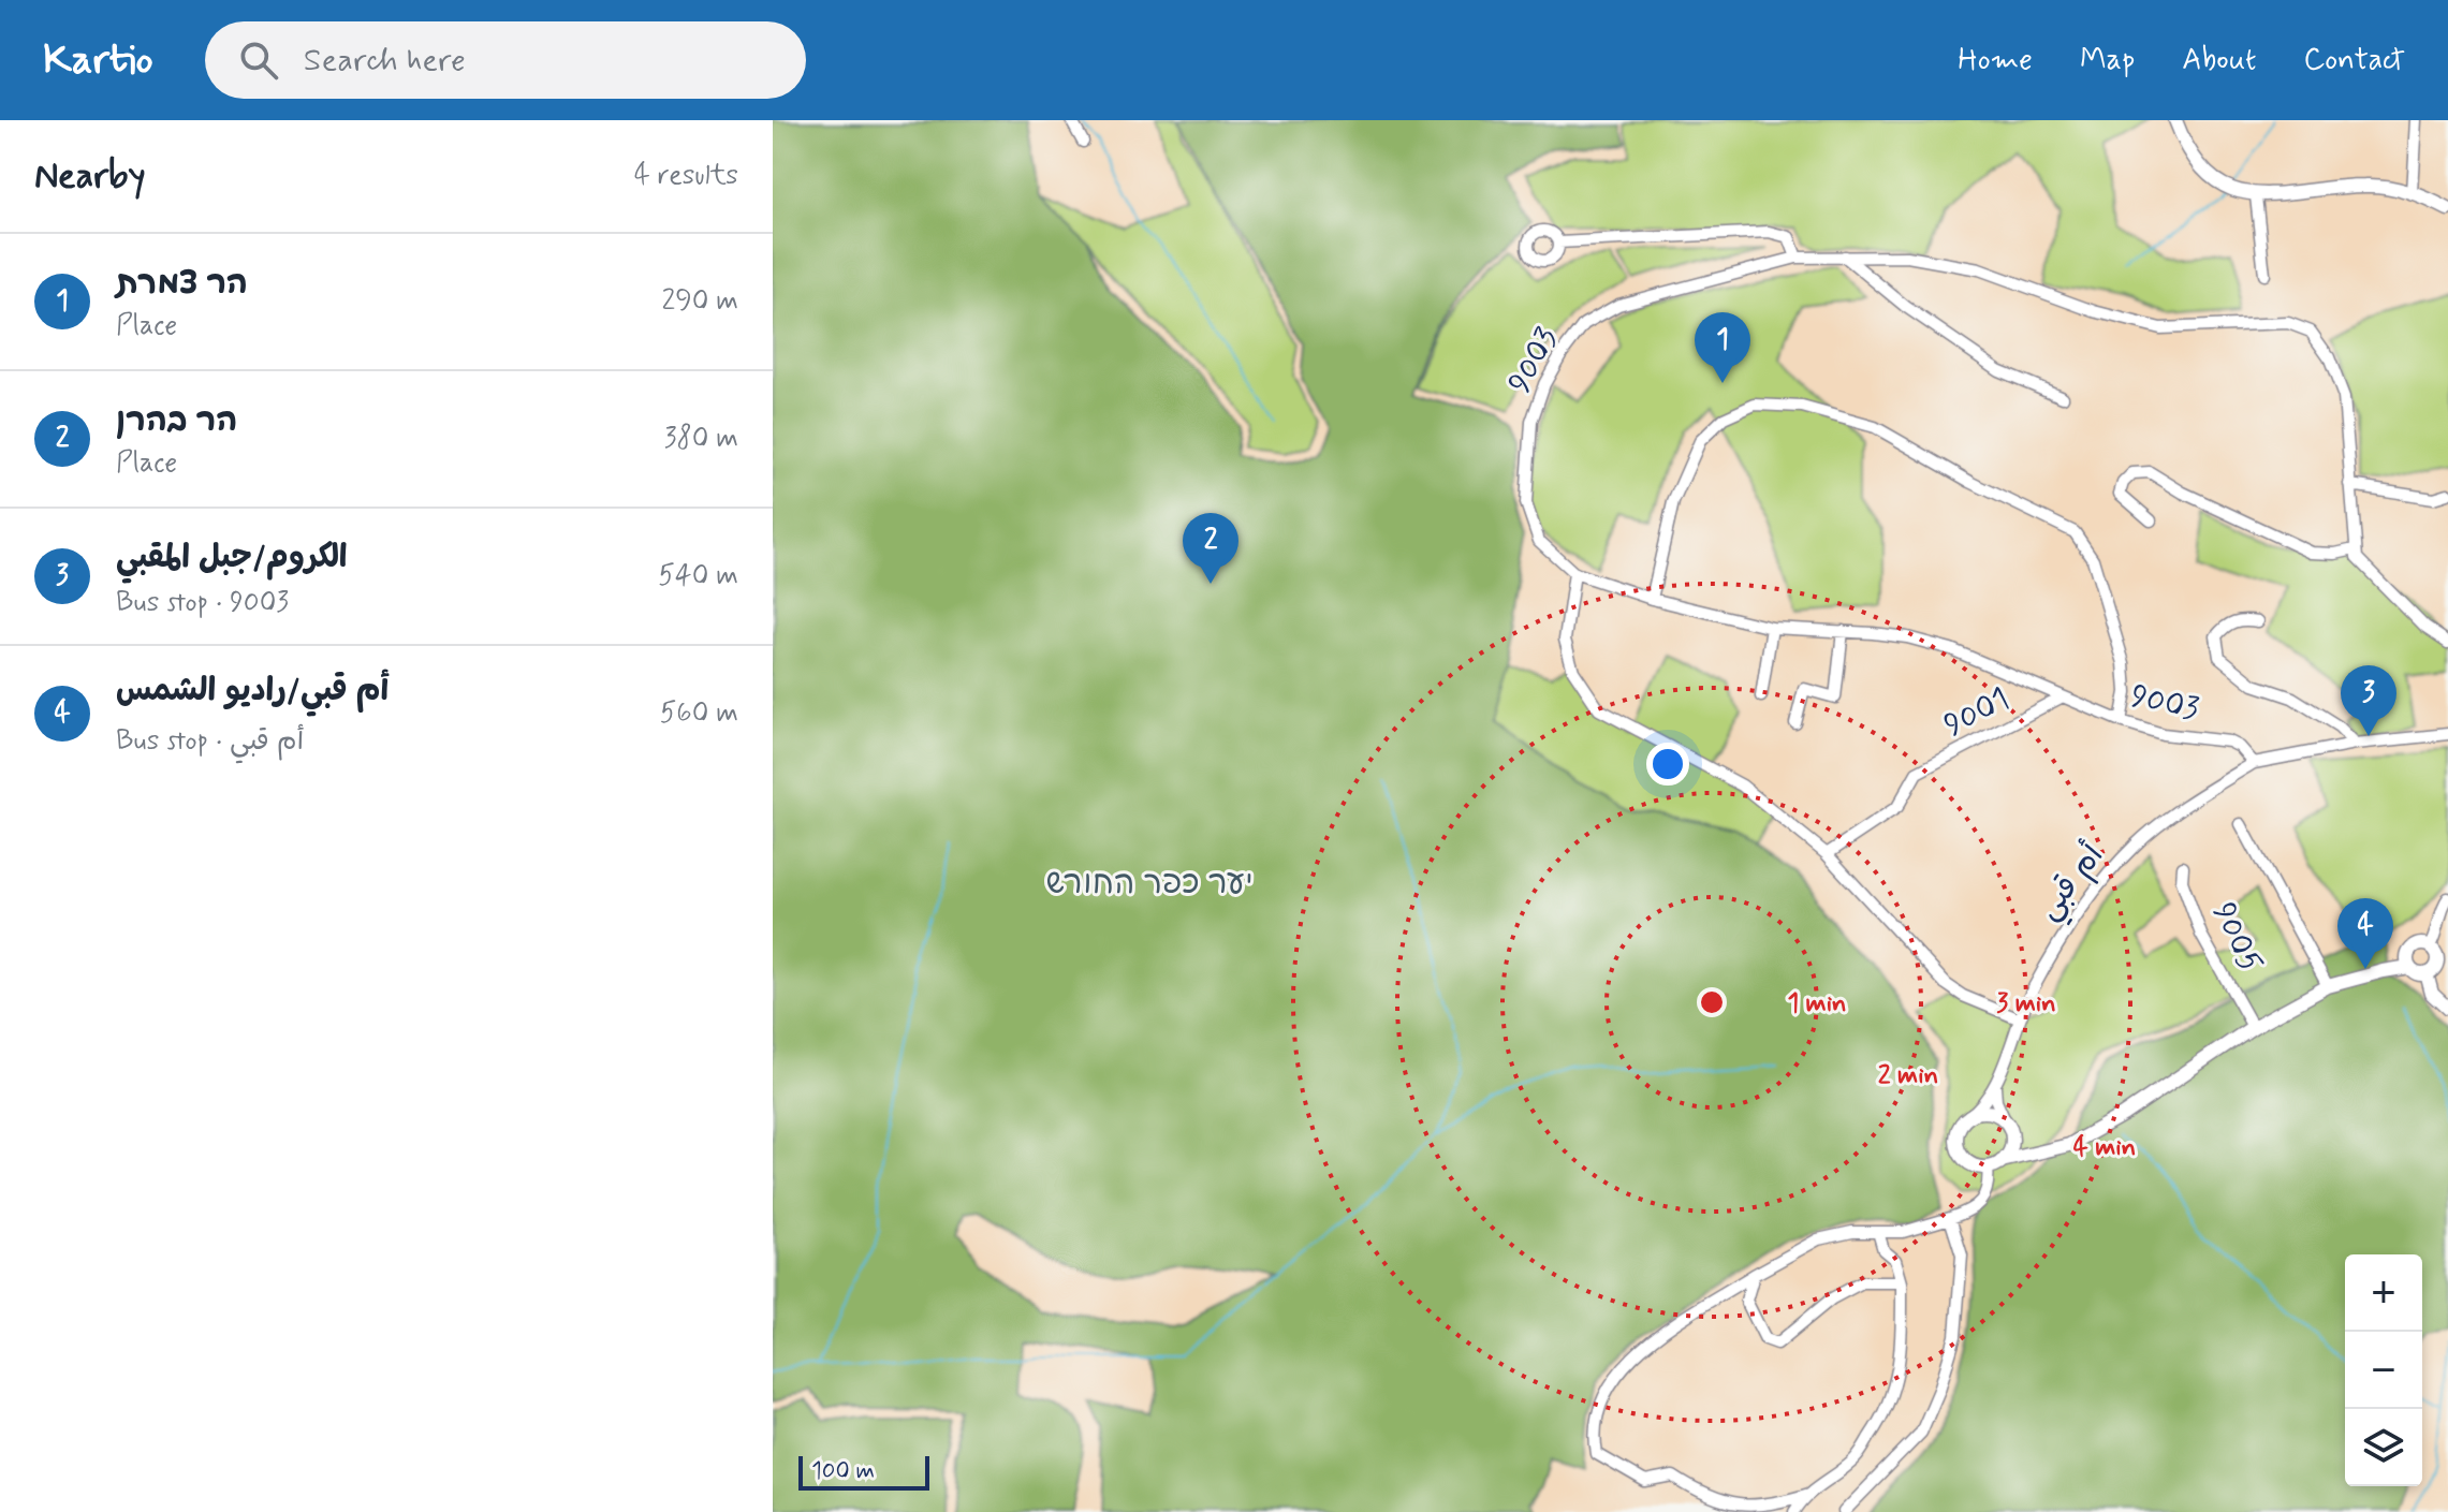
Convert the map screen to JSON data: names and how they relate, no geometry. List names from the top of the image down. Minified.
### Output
{"streets":{"street":["9003","9001","أم قبي","9005"]},"crossings":[["9003","9001"],["9003","أم قبي"]],"parks":["יער כפר החורש"],"scale_bar":"100 m","page":{"header":"Kartio","search":"Search here","nav":["Home","Map","About","Contact"],"heading":["Nearby","4 results"],"list":[{"mark":"1","name":"הר צמרת","note":"Place","value":"290 m"},{"mark":"2","name":"הר בהרן","note":"Place","value":"380 m"},{"mark":"3","name":"الكروم/جبل المقبي","note":"Bus stop · 9003","value":"540 m"},{"mark":"4","name":"أم قبي/راديو الشمس","note":"Bus stop · أم قبي","value":"560 m"}],"pins":["1","2","3","4"],"map_buttons":["+","−"],"scale":"100 m"},"rings":["1 min","3 min","2 min","4 min"]}
